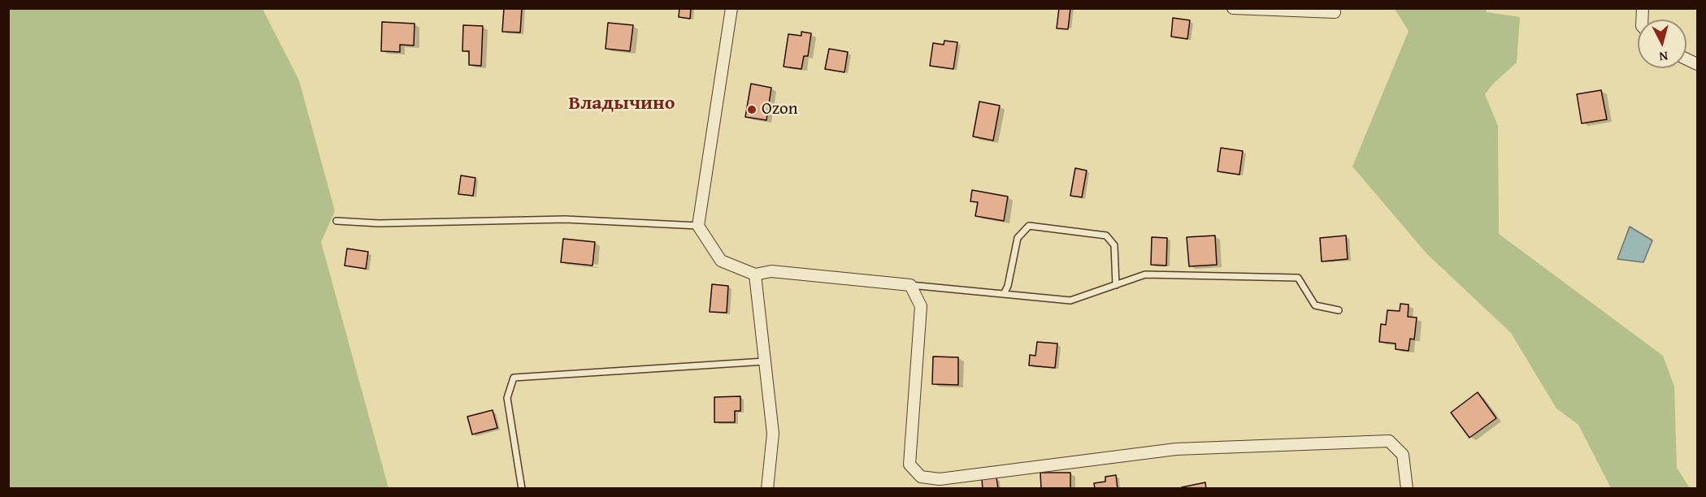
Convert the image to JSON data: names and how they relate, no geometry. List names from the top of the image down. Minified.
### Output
{"districts":["Владычино"],"places":["Ozon"],"north":"bottom"}
